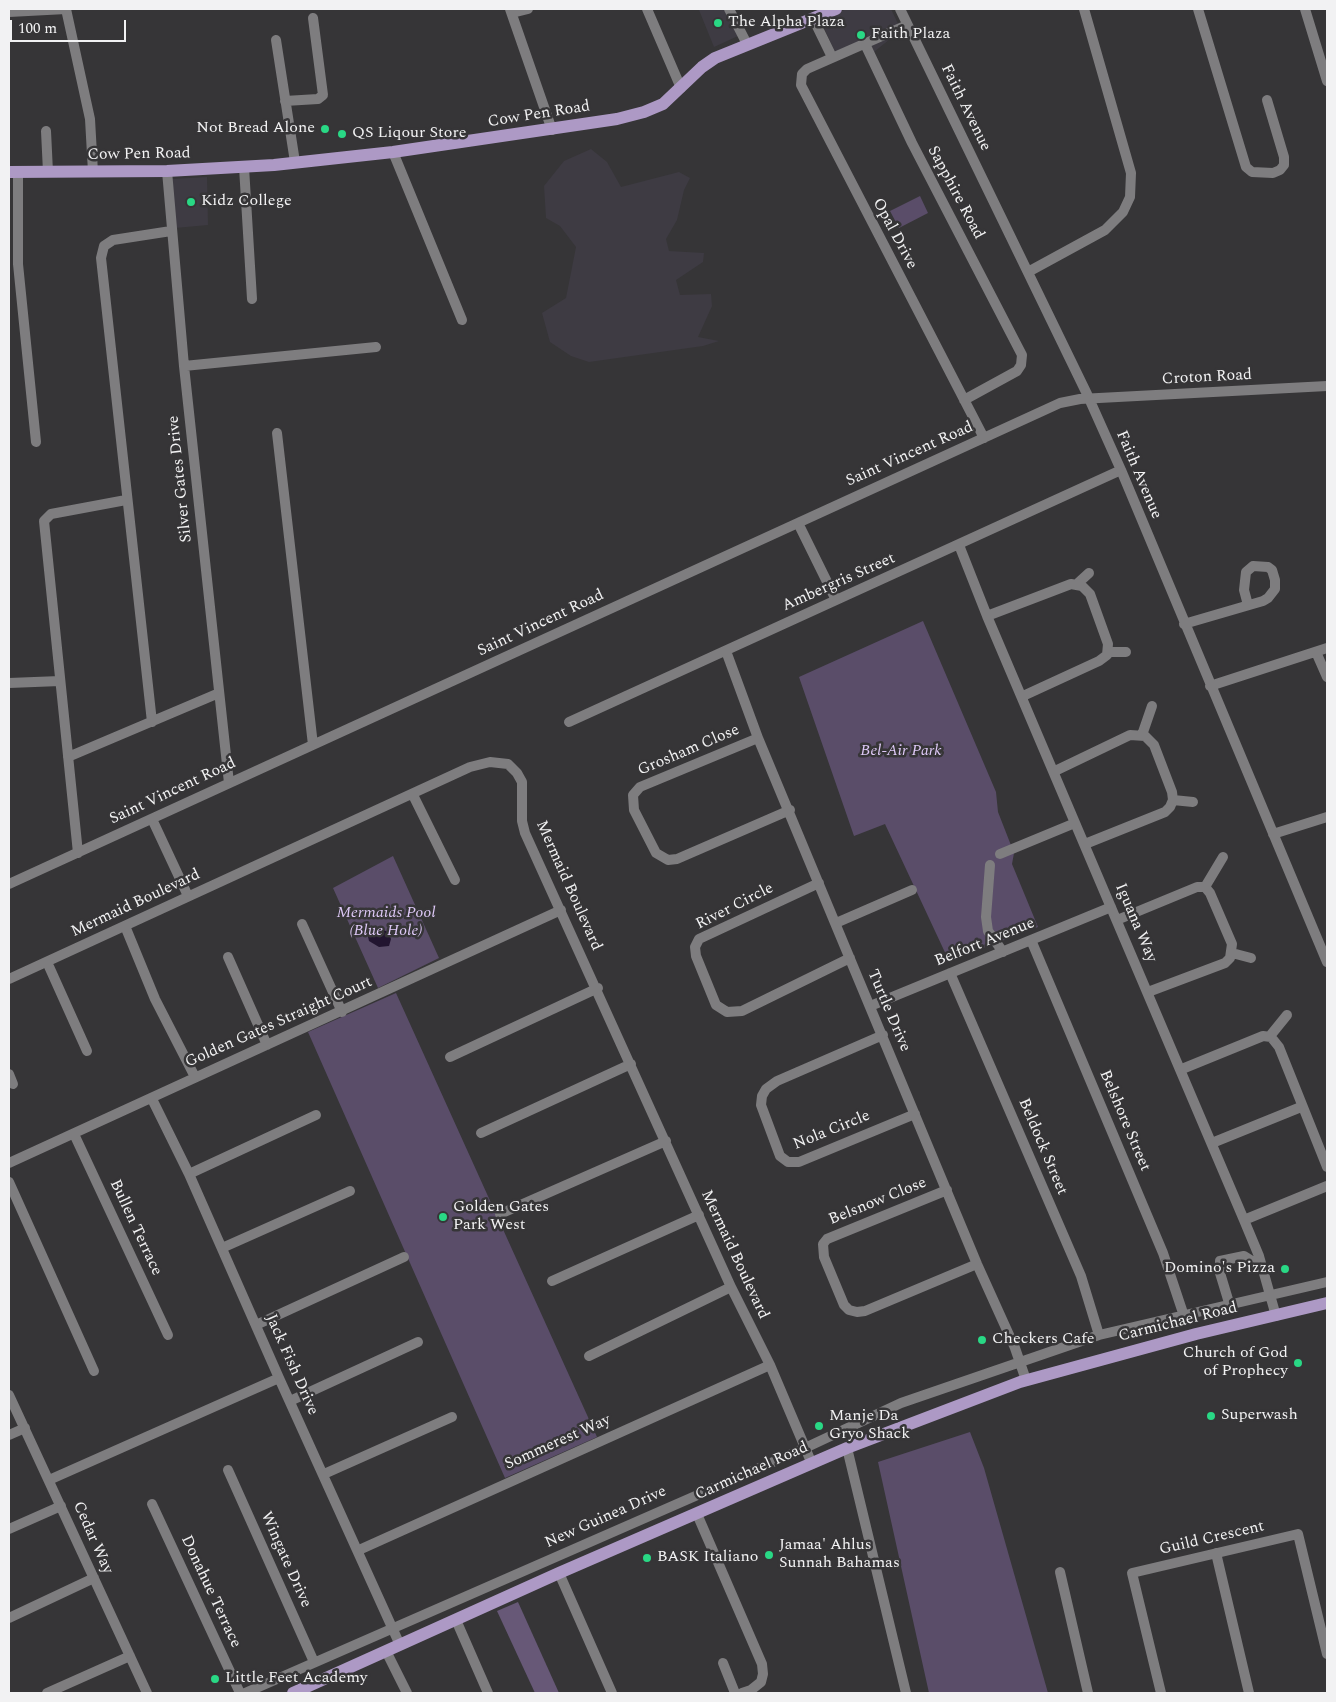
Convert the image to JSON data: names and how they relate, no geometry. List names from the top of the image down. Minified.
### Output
{"streets":{"main road":["Cow Pen Road","Carmichael Road"],"street":["Faith Avenue","Sapphire Road","Opal Drive","Croton Road","Saint Vincent Road","Silver Gates Drive","Ambergris Street","Grosham Close","Mermaid Boulevard","River Circle","Iguana Way","Belfort Avenue","Turtle Drive","Golden Gates Straight Court","Belshore Street","Nola Circle","Beldock Street","Belsnow Close","Bullen Terrace","Jack Fish Drive","Sommerest Way","New Guinea Drive","Cedar Way","Guild Crescent","Wingate Drive","Donahue Terrace"]},"crossings":[["Faith Avenue","Croton Road"],["Faith Avenue","Saint Vincent Road"],["Faith Avenue","Ambergris Street"],["Cow Pen Road","Silver Gates Drive"],["Sapphire Road","Opal Drive"],["Opal Drive","Saint Vincent Road"],["Croton Road","Saint Vincent Road"],["Saint Vincent Road","Silver Gates Drive"],["Ambergris Street","Iguana Way"],["Ambergris Street","Turtle Drive"],["Grosham Close","Turtle Drive"],["Mermaid Boulevard","Golden Gates Straight Court"],["Mermaid Boulevard","Carmichael Road"],["Mermaid Boulevard","Sommerest Way"],["Mermaid Boulevard","New Guinea Drive"],["River Circle","Turtle Drive"],["Iguana Way","Belfort Avenue"],["Iguana Way","Carmichael Road"],["Iguana Way","New Guinea Drive"],["Belfort Avenue","Turtle Drive"],["Belfort Avenue","Belshore Street"],["Belfort Avenue","Beldock Street"],["Turtle Drive","Nola Circle"],["Turtle Drive","Belsnow Close"],["Turtle Drive","Carmichael Road"],["Turtle Drive","New Guinea Drive"],["Golden Gates Straight Court","Bullen Terrace"],["Golden Gates Straight Court","Jack Fish Drive"],["Belshore Street","New Guinea Drive"],["Beldock Street","New Guinea Drive"],["Carmichael Road","Jack Fish Drive"],["Jack Fish Drive","Sommerest Way"],["Jack Fish Drive","New Guinea Drive"],["New Guinea Drive","Wingate Drive"]],"parks":["Bel-Air Park","Mermaids Pool (Blue Hole)"],"places":["The Alpha Plaza","Faith Plaza","Not Bread Alone","QS Liqour Store","Kidz College","Golden Gates Park West","Domino's Pizza","Checkers Cafe","Church of God of Prophecy","Superwash","Manje Da Gryo Shack","Jamaa' Ahlus Sunnah Bahamas","BASK Italiano","Little Feet Academy"],"scale_bar":"100 m"}
